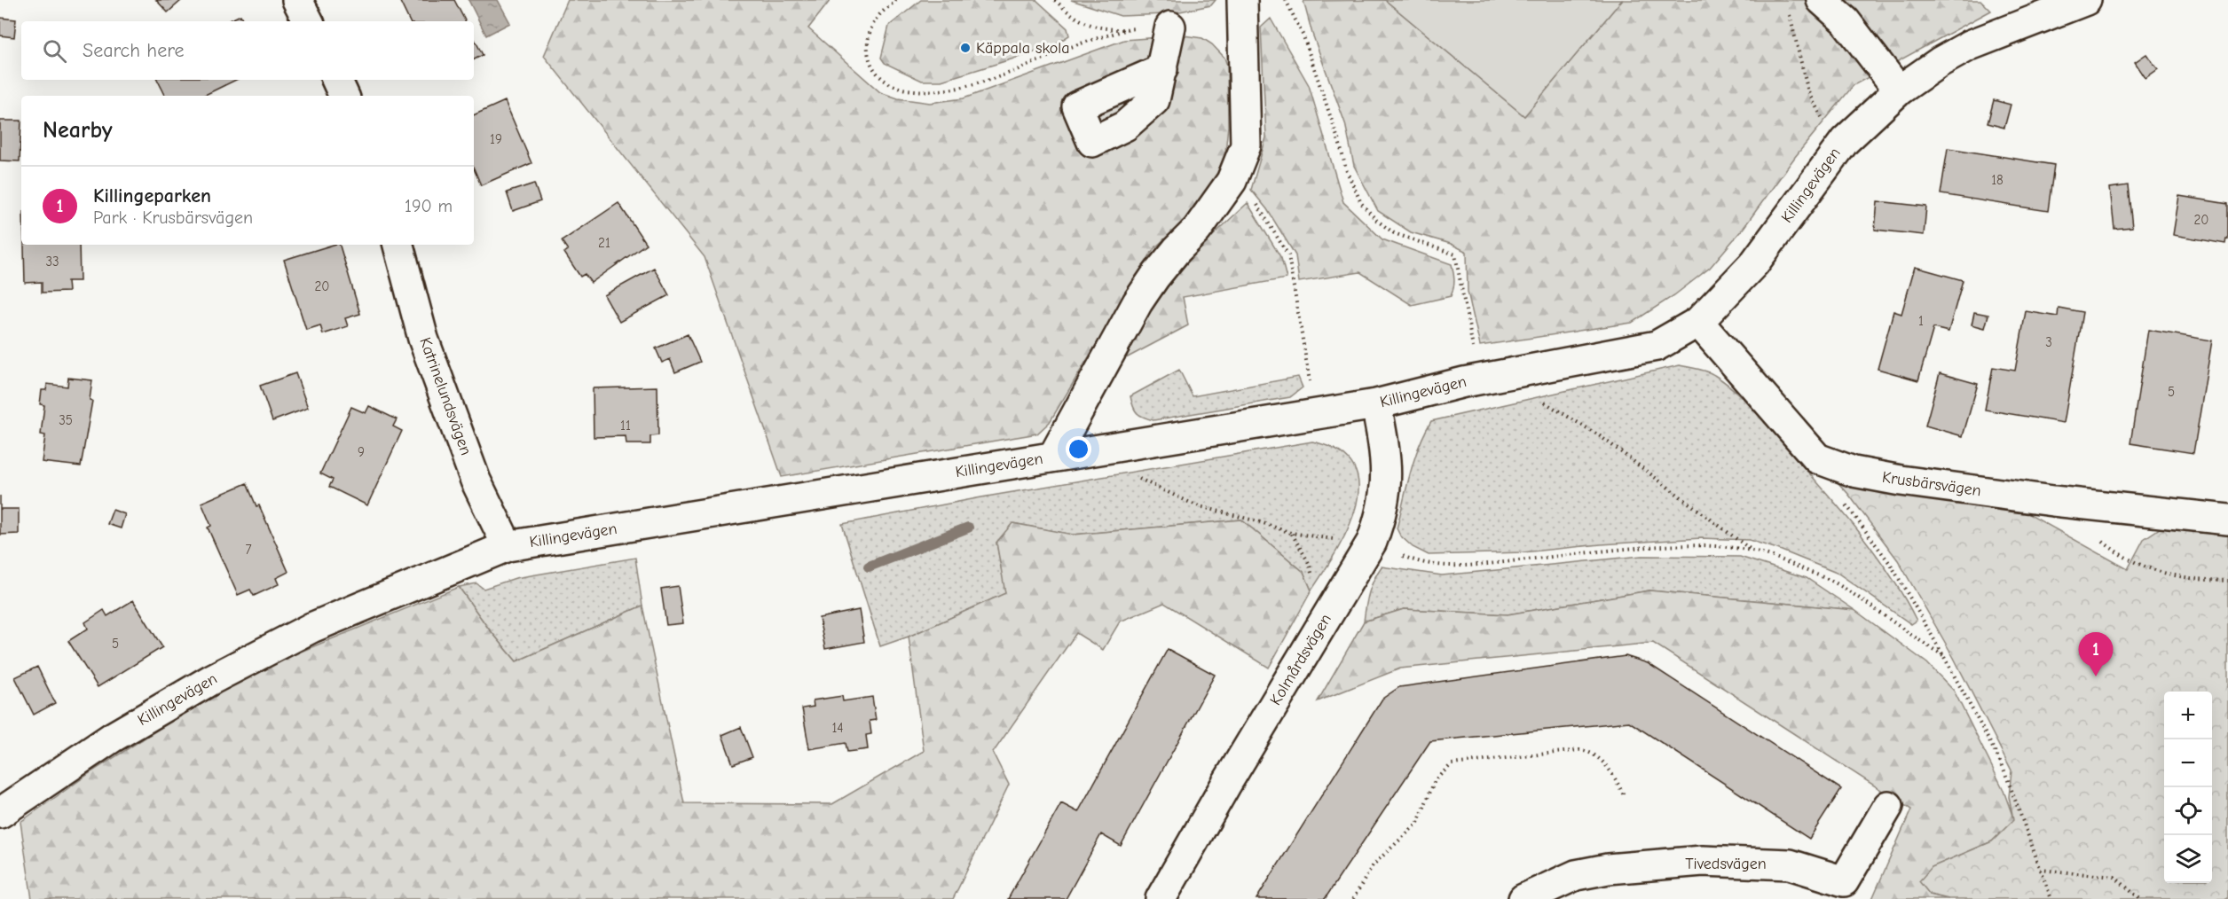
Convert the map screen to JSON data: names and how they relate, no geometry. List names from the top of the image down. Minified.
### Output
{"streets":{"street":["Killingevägen","Katrinelundsvägen","Krusbärsvägen","Kolmårdsvägen","Tivedsvägen"]},"crossings":[["Killingevägen","Katrinelundsvägen"],["Killingevägen","Krusbärsvägen"],["Killingevägen","Kolmårdsvägen"]],"places":["Käppala skola"],"house_numbers":["19","18","20","21","33","20","1","3","5","35","11","9","7","5","14"],"page":{"search":"Search here","heading":"Nearby","list":[{"mark":"1","name":"Killingeparken","note":"Park · Krusbärsvägen","value":"190 m"}],"pins":"1","map_buttons":["+","−"]}}
